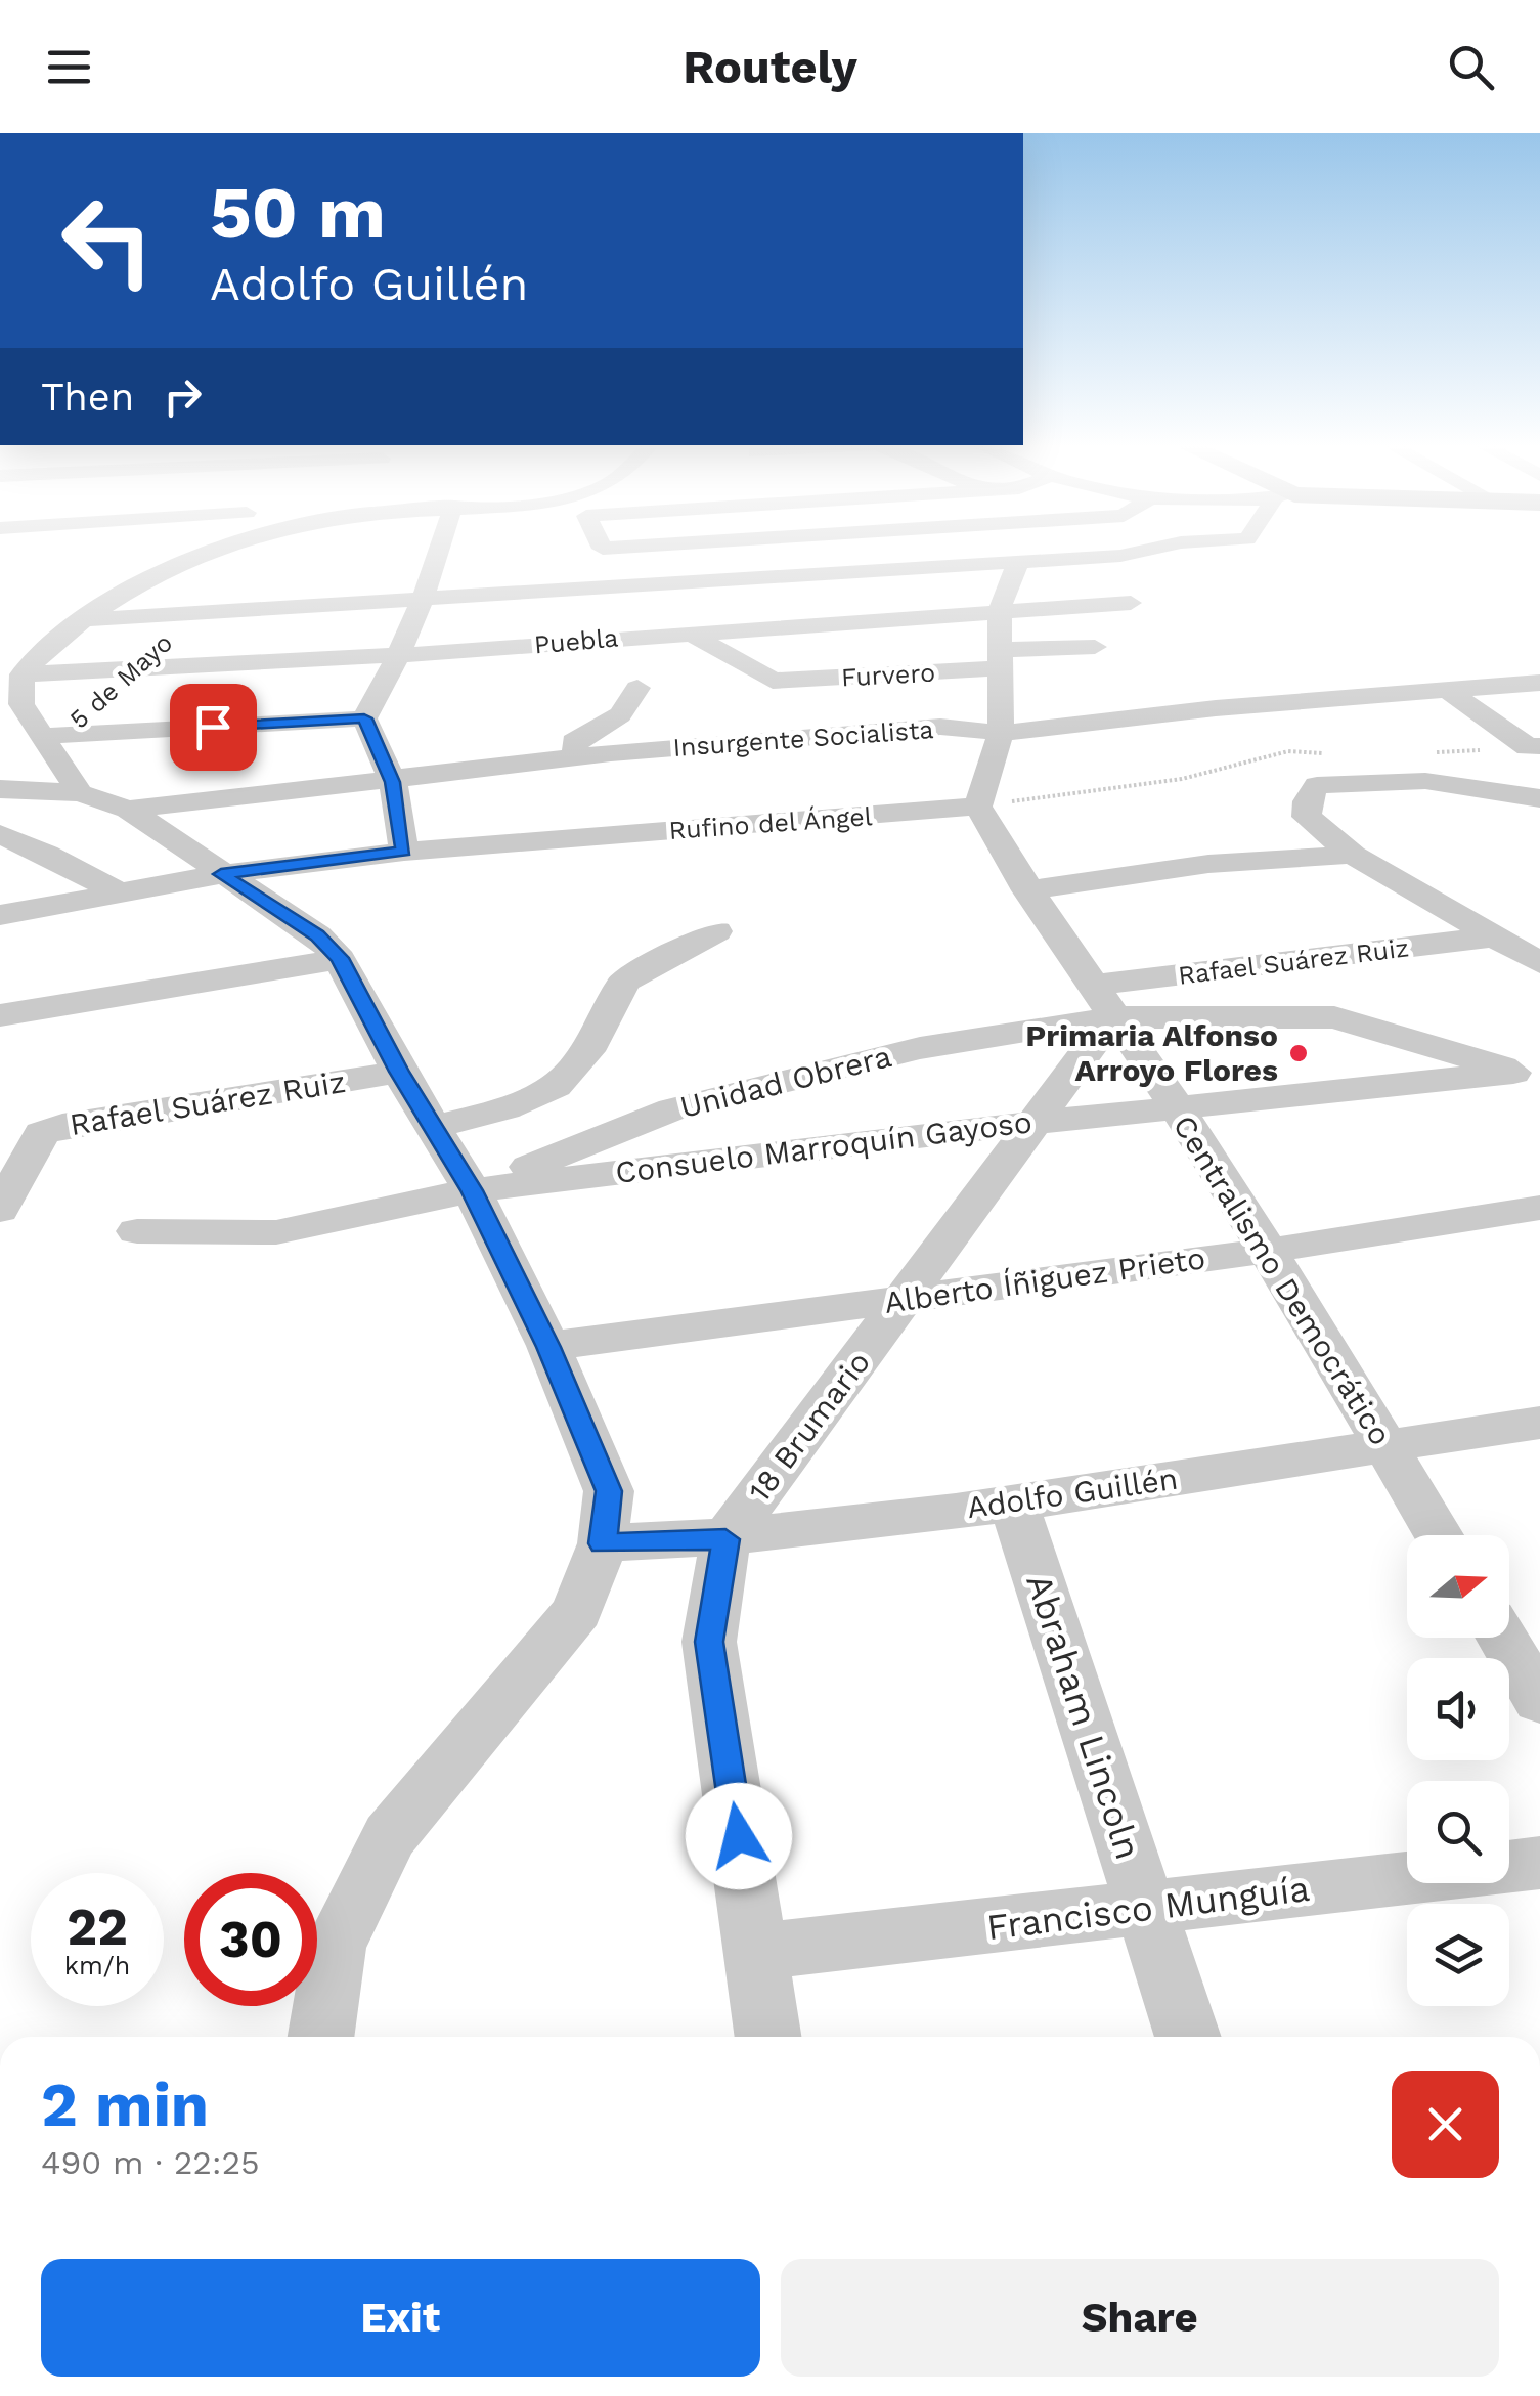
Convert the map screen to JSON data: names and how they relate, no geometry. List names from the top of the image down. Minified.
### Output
{"streets":{"street":["Puebla","Furvero","5 de Mayo","Insurgente Socialista","Rufino del Ángel","Rafael Suárez Ruiz","Unidad Obrera","Consuelo Marroquín Gayoso","Alberto Íñiguez Prieto","Centralismo Democrático","18 Brumario","Adolfo Guillén","Abraham Lincoln","Francisco Munguía"]},"crossings":[["Puebla","Furvero"],["Puebla","5 de Mayo"],["Rufino del Ángel","Centralismo Democrático"],["Rafael Suárez Ruiz","Unidad Obrera"],["Rafael Suárez Ruiz","Centralismo Democrático"],["Rafael Suárez Ruiz","18 Brumario"],["Unidad Obrera","Consuelo Marroquín Gayoso"],["Unidad Obrera","Centralismo Democrático"],["Unidad Obrera","18 Brumario"],["Consuelo Marroquín Gayoso","Centralismo Democrático"],["Consuelo Marroquín Gayoso","18 Brumario"],["Alberto Íñiguez Prieto","Centralismo Democrático"],["Alberto Íñiguez Prieto","18 Brumario"],["Centralismo Democrático","18 Brumario"],["Centralismo Democrático","Adolfo Guillén"],["18 Brumario","Adolfo Guillén"],["Adolfo Guillén","Abraham Lincoln"],["Abraham Lincoln","Francisco Munguía"]],"places":["Primaria Alfonso Arroyo Flores"],"north":"right","page":{"header":"Routely","turn":["50 m","Adolfo Guillén"],"then":"Then","speed":"22 km/h","limit":"30","heading":["2 min","490 m · 22:25"],"buttons":["Exit","Share"]}}
